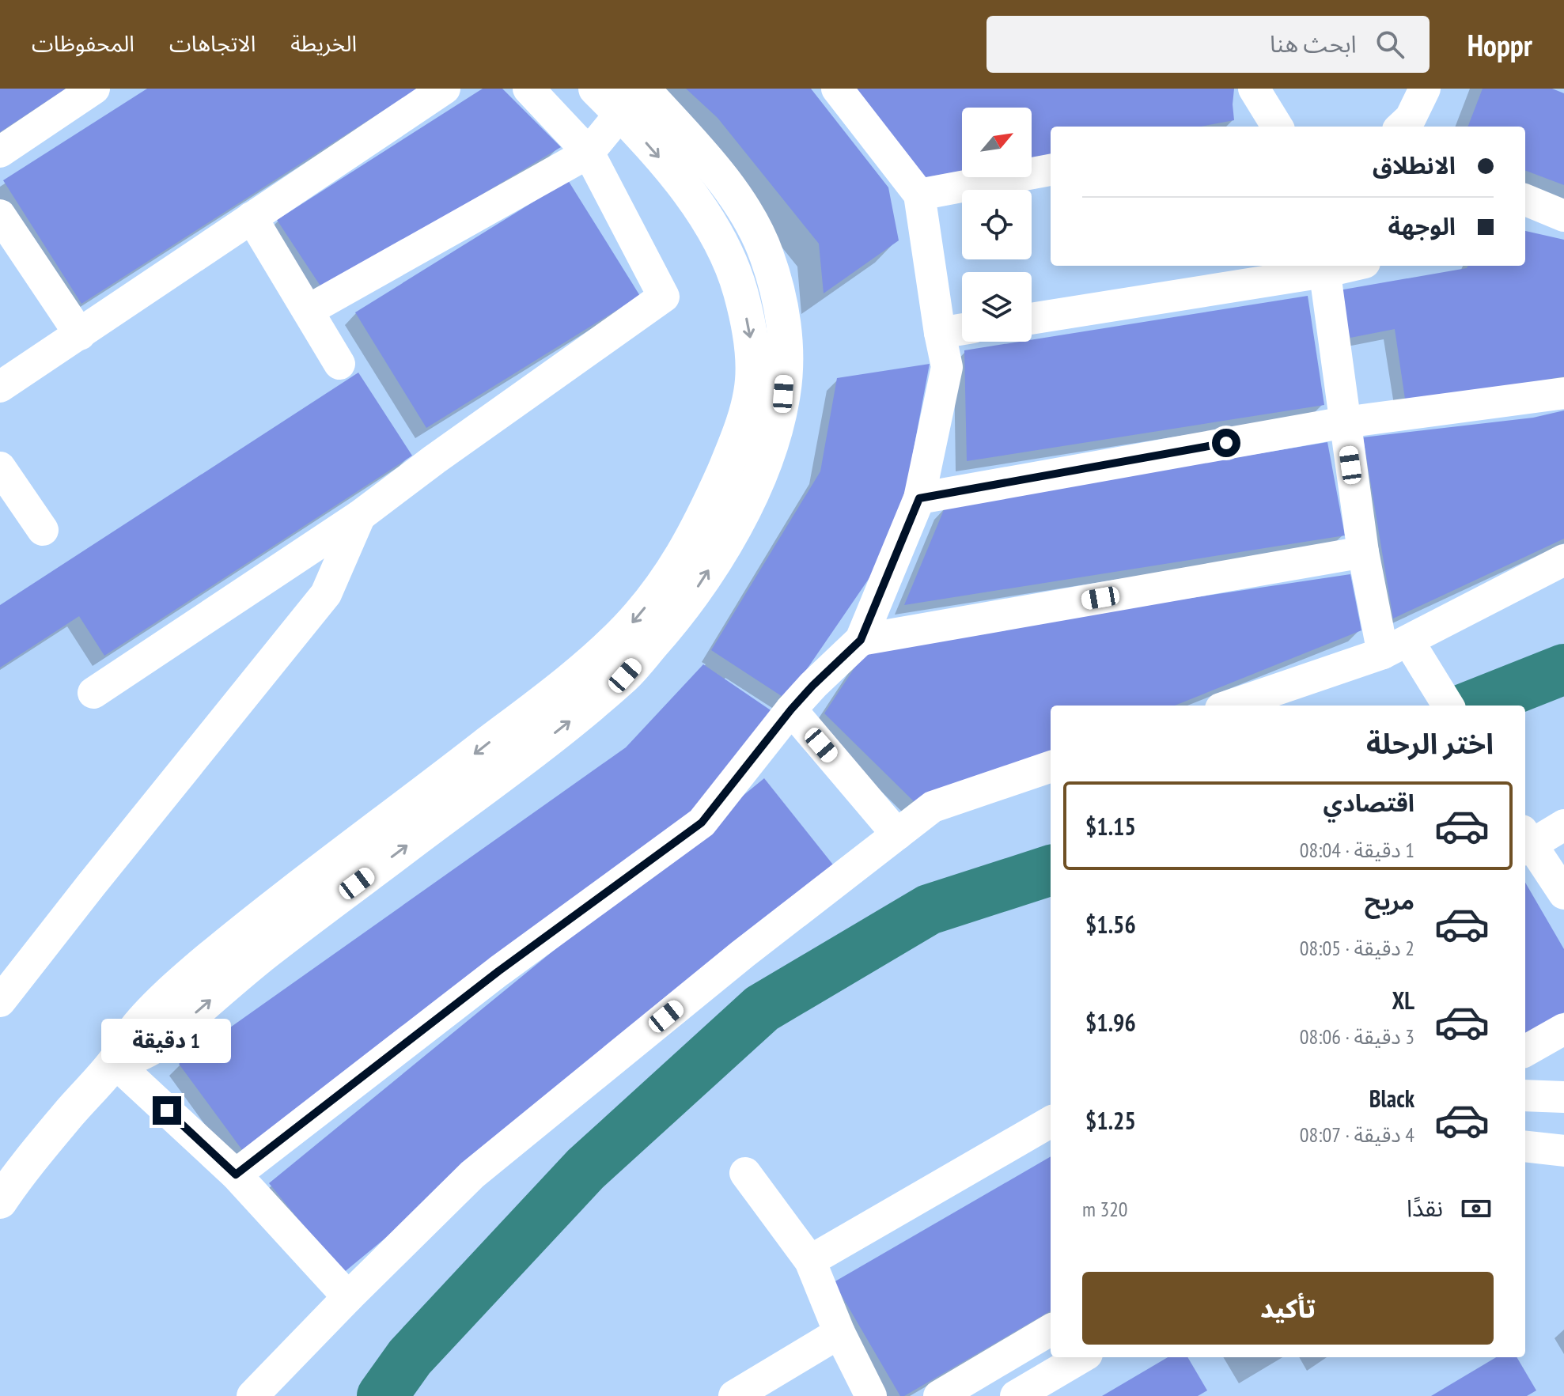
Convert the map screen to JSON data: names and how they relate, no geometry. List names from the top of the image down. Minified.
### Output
{"north":"top right","page":{"header":"Hoppr","search":"ابحث هنا","nav":["الخريطة","الاتجاهات","المحفوظات"],"banner":["الانطلاق","الوجهة"],"heading":"اختر الرحلة","list":[{"name":"اقتصادي","note":"1 دقيقة · 08:04","value":"$1.15"},{"name":"مريح","note":"2 دقيقة · 08:05","value":"$1.56"},{"name":"XL","note":"3 دقيقة · 08:06","value":"$1.96"},{"name":"Black","note":"4 دقيقة · 08:07","value":"$1.25"}],"bubble":"1 دقيقة","pay":["نقدًا","320 m"],"buttons":"تأكيد"}}
